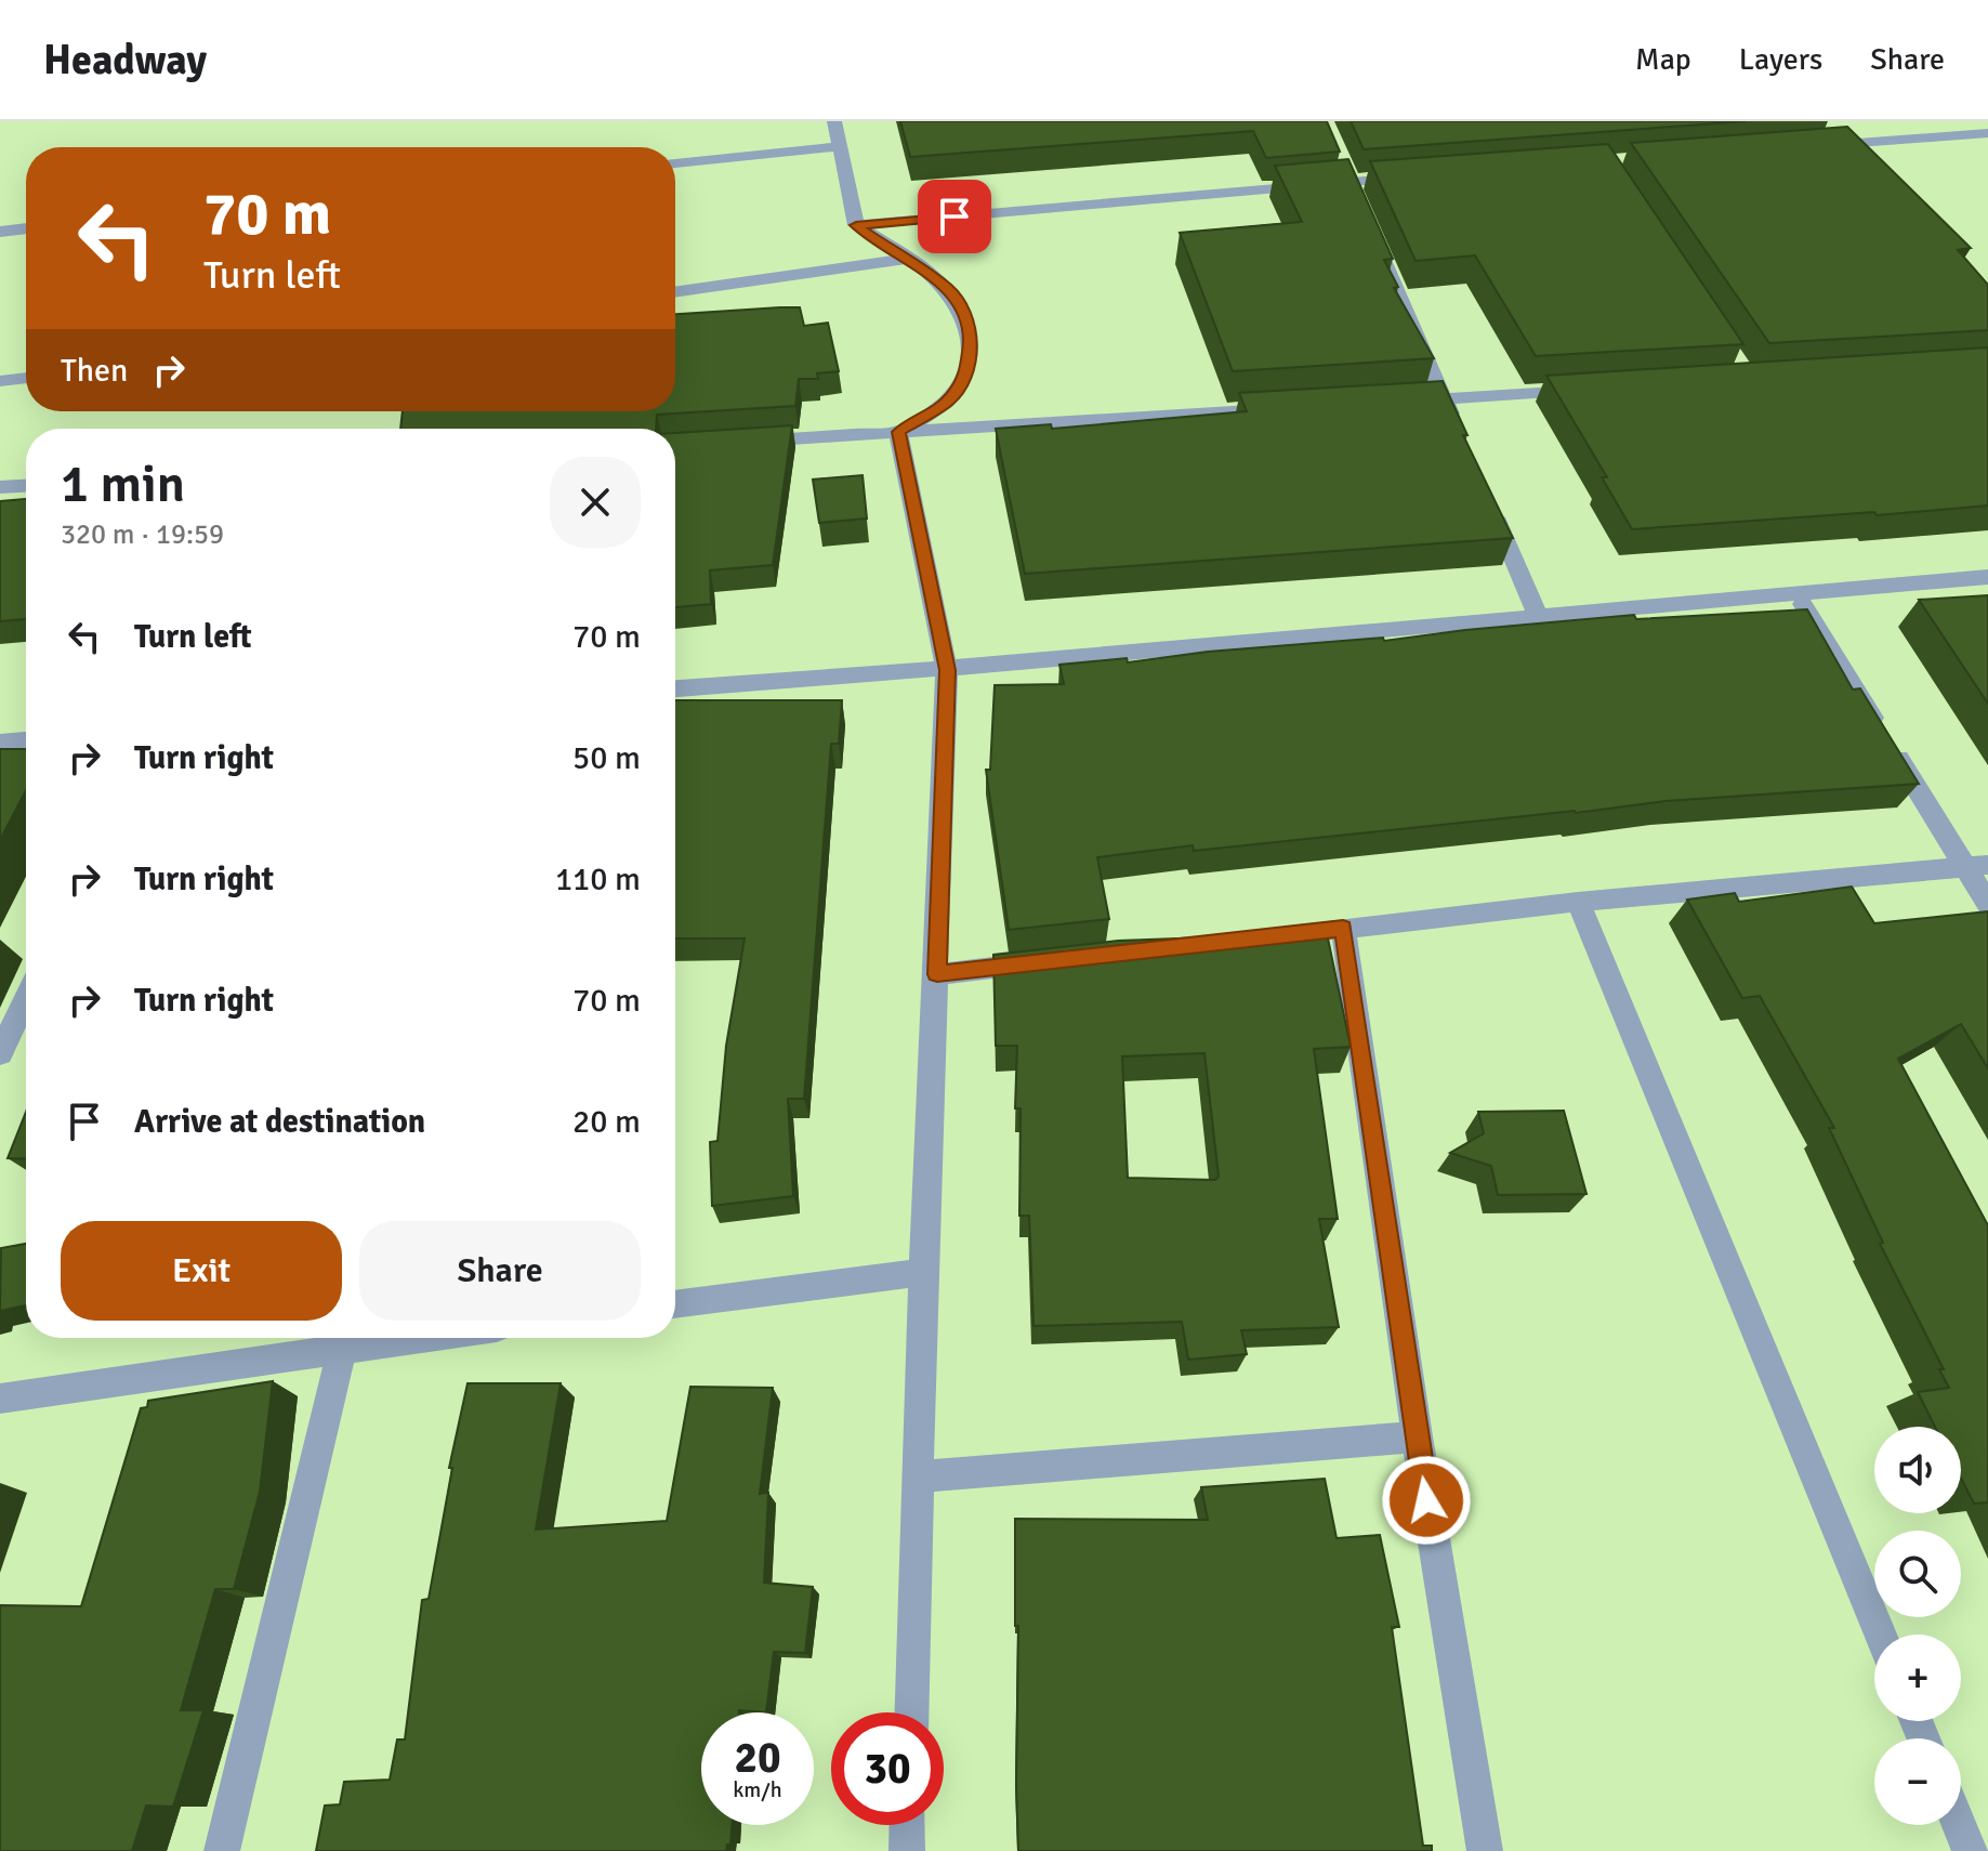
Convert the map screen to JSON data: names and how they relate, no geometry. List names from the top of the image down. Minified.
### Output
{"page":{"header":"Headway","nav":["Map","Layers","Share"],"turn":["70 m","Turn left"],"then":"Then","heading":["1 min","320 m · 19:59"],"list":[{"name":"Turn left","value":"70 m"},{"name":"Turn right","value":"50 m"},{"name":"Turn right","value":"110 m"},{"name":"Turn right","value":"70 m"},{"name":"Arrive at destination","value":"20 m"}],"buttons":["Exit","Share"],"map_buttons":["+","−"],"speed":"20 km/h","limit":"30"}}
